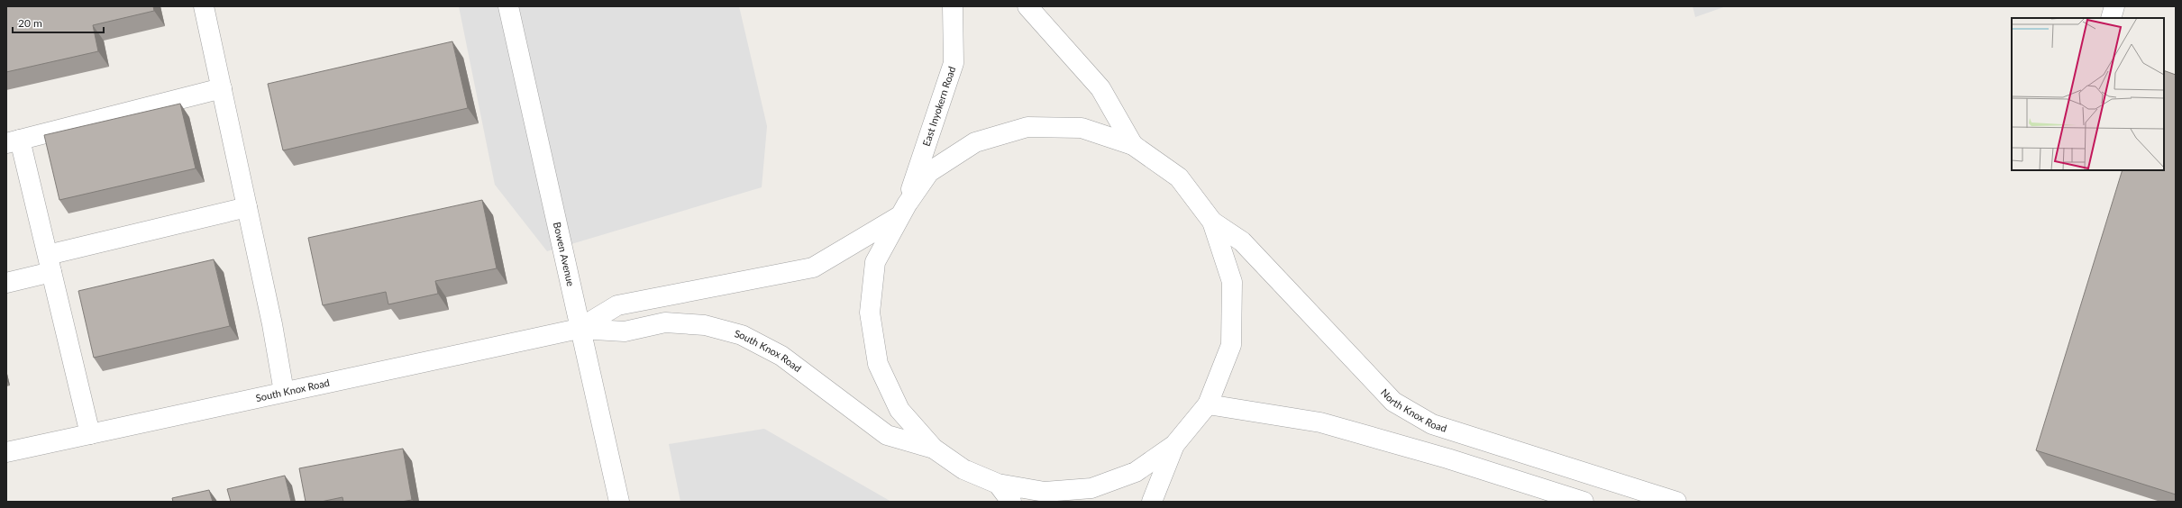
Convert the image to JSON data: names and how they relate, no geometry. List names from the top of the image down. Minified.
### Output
{"streets":{"street":["East Inyokern Road","Bowen Avenue","South Knox Road","North Knox Road"]},"crossings":[["East Inyokern Road","South Knox Road"],["Bowen Avenue","South Knox Road"]],"scale_bar":"20 m"}
